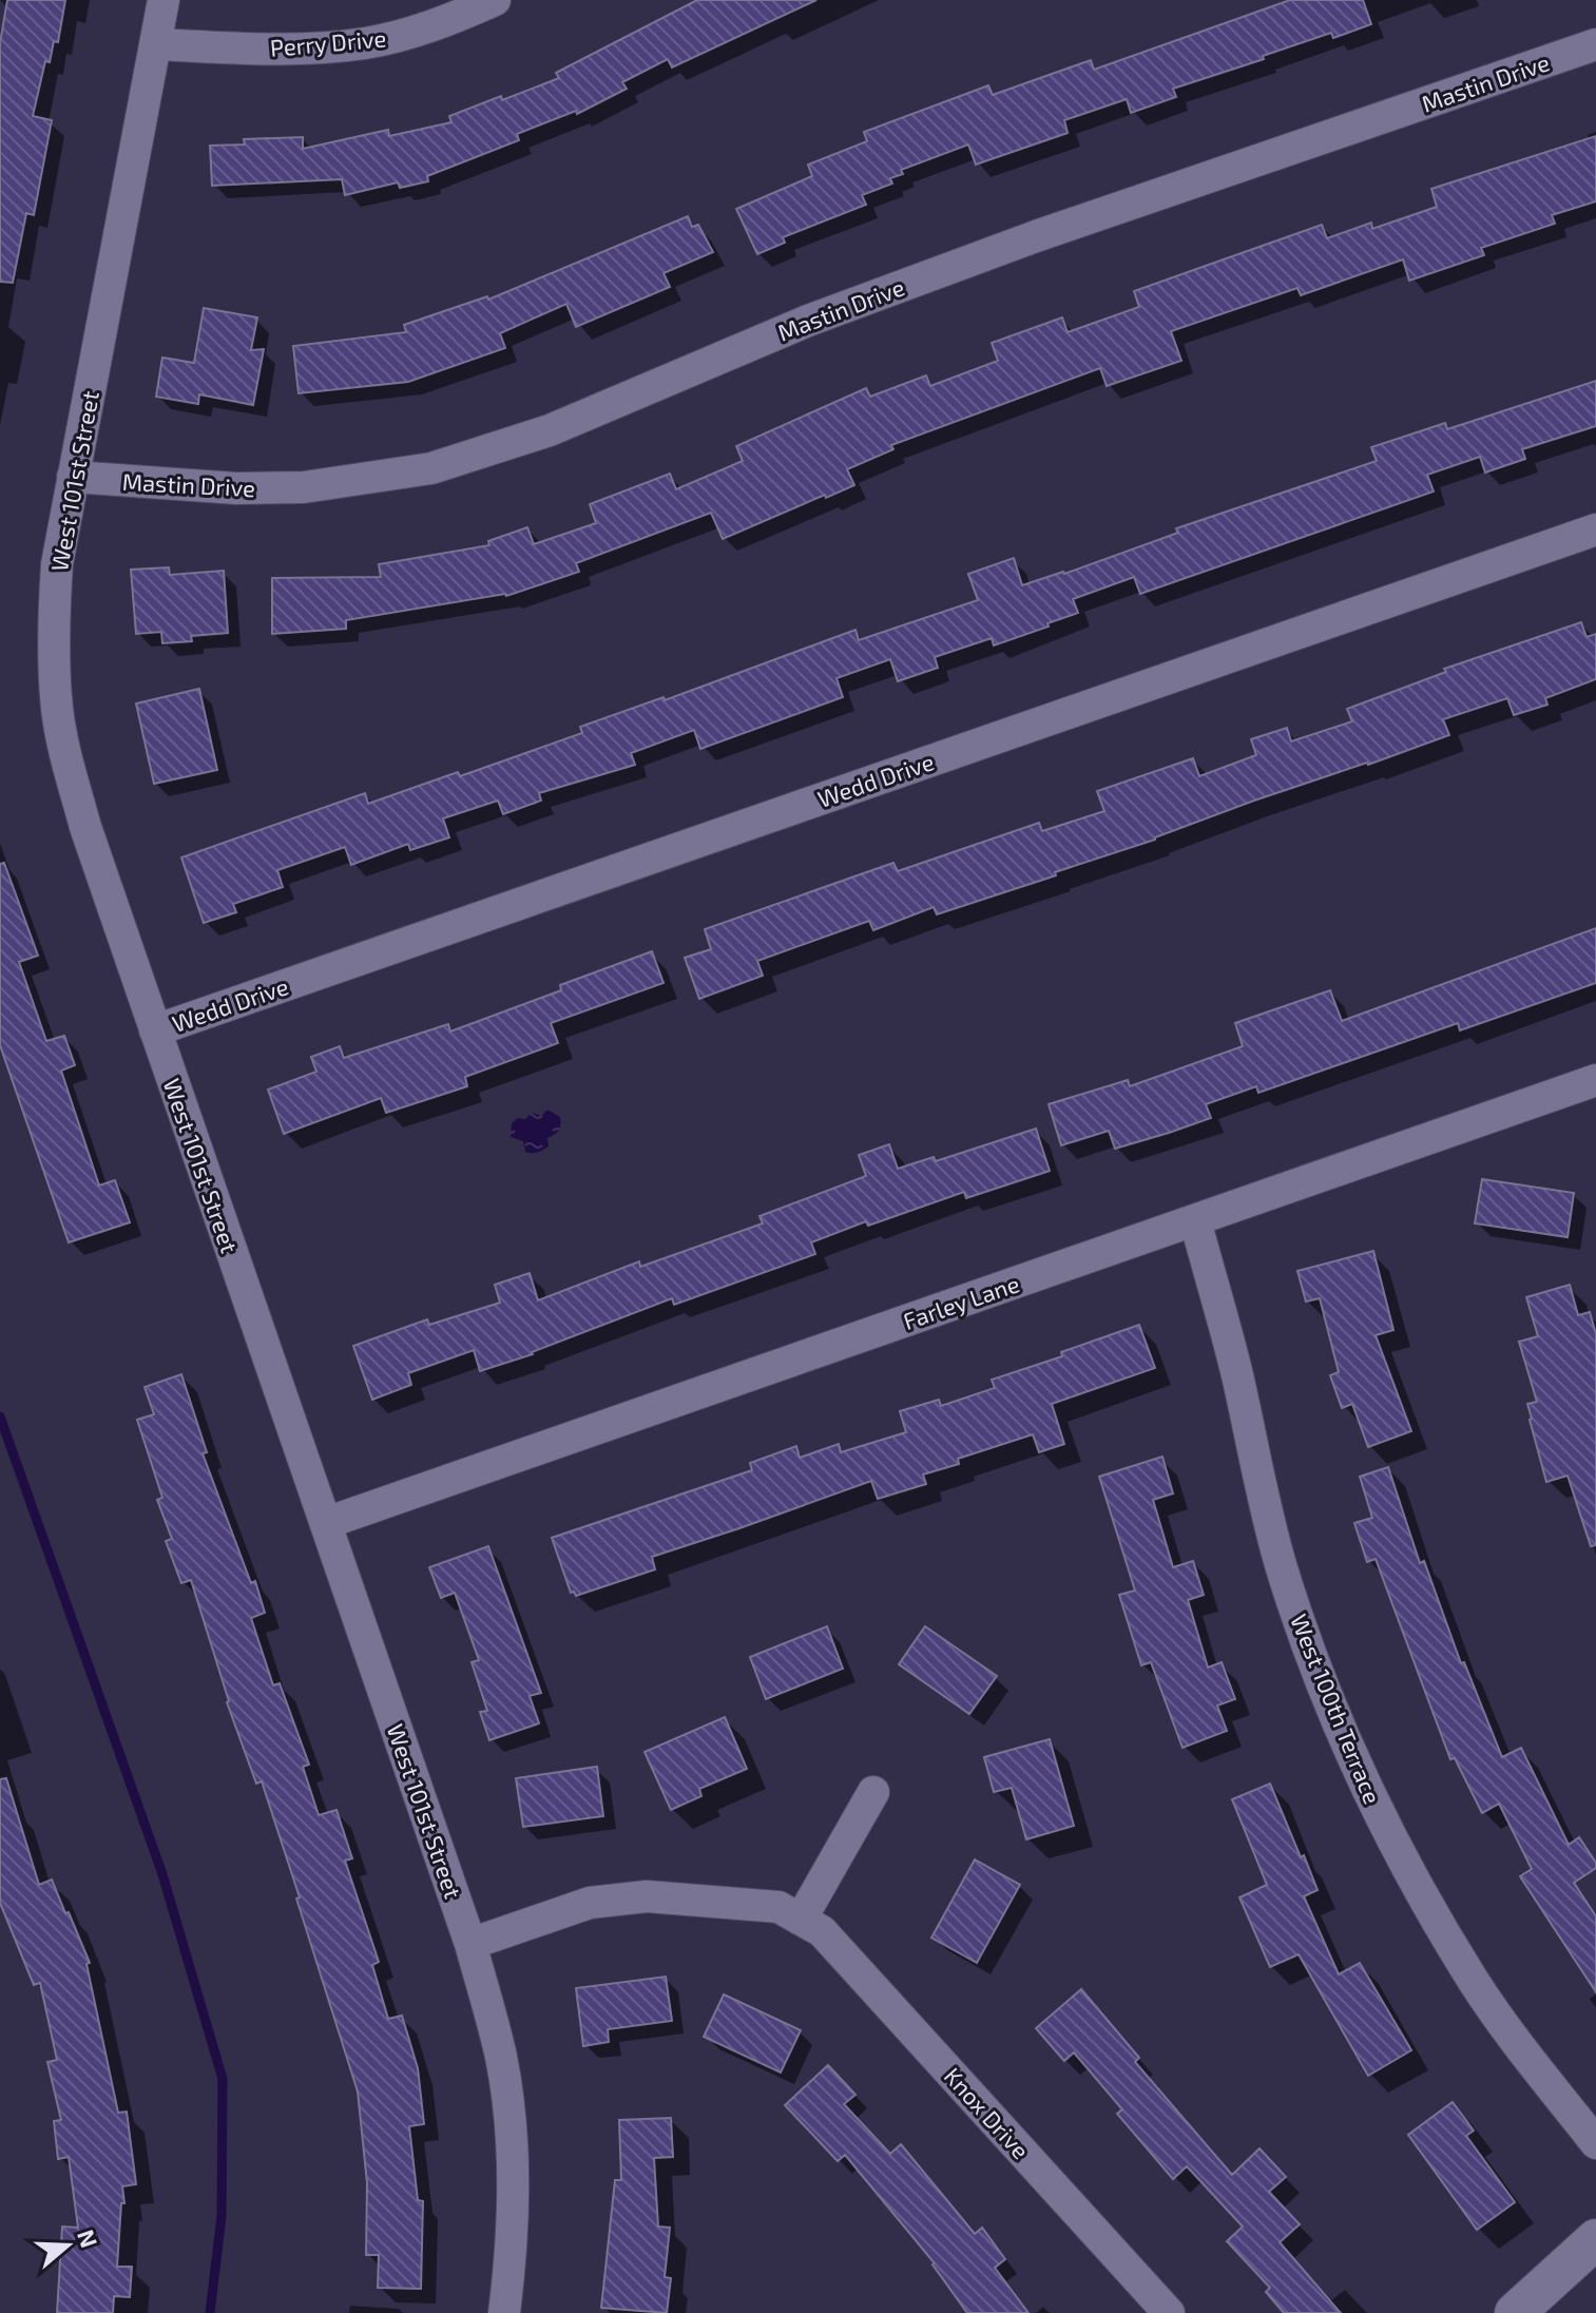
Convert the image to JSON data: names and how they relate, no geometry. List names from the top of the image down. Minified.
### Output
{"streets":{"street":["Perry Drive","Mastin Drive","West 101st Street","Wedd Drive","Farley Lane","West 100th Terrace","Knox Drive"]},"crossings":[["Perry Drive","West 101st Street"],["Mastin Drive","West 101st Street"],["West 101st Street","Wedd Drive"],["West 101st Street","Farley Lane"],["West 101st Street","Knox Drive"],["Farley Lane","West 100th Terrace"]],"north":"right"}
